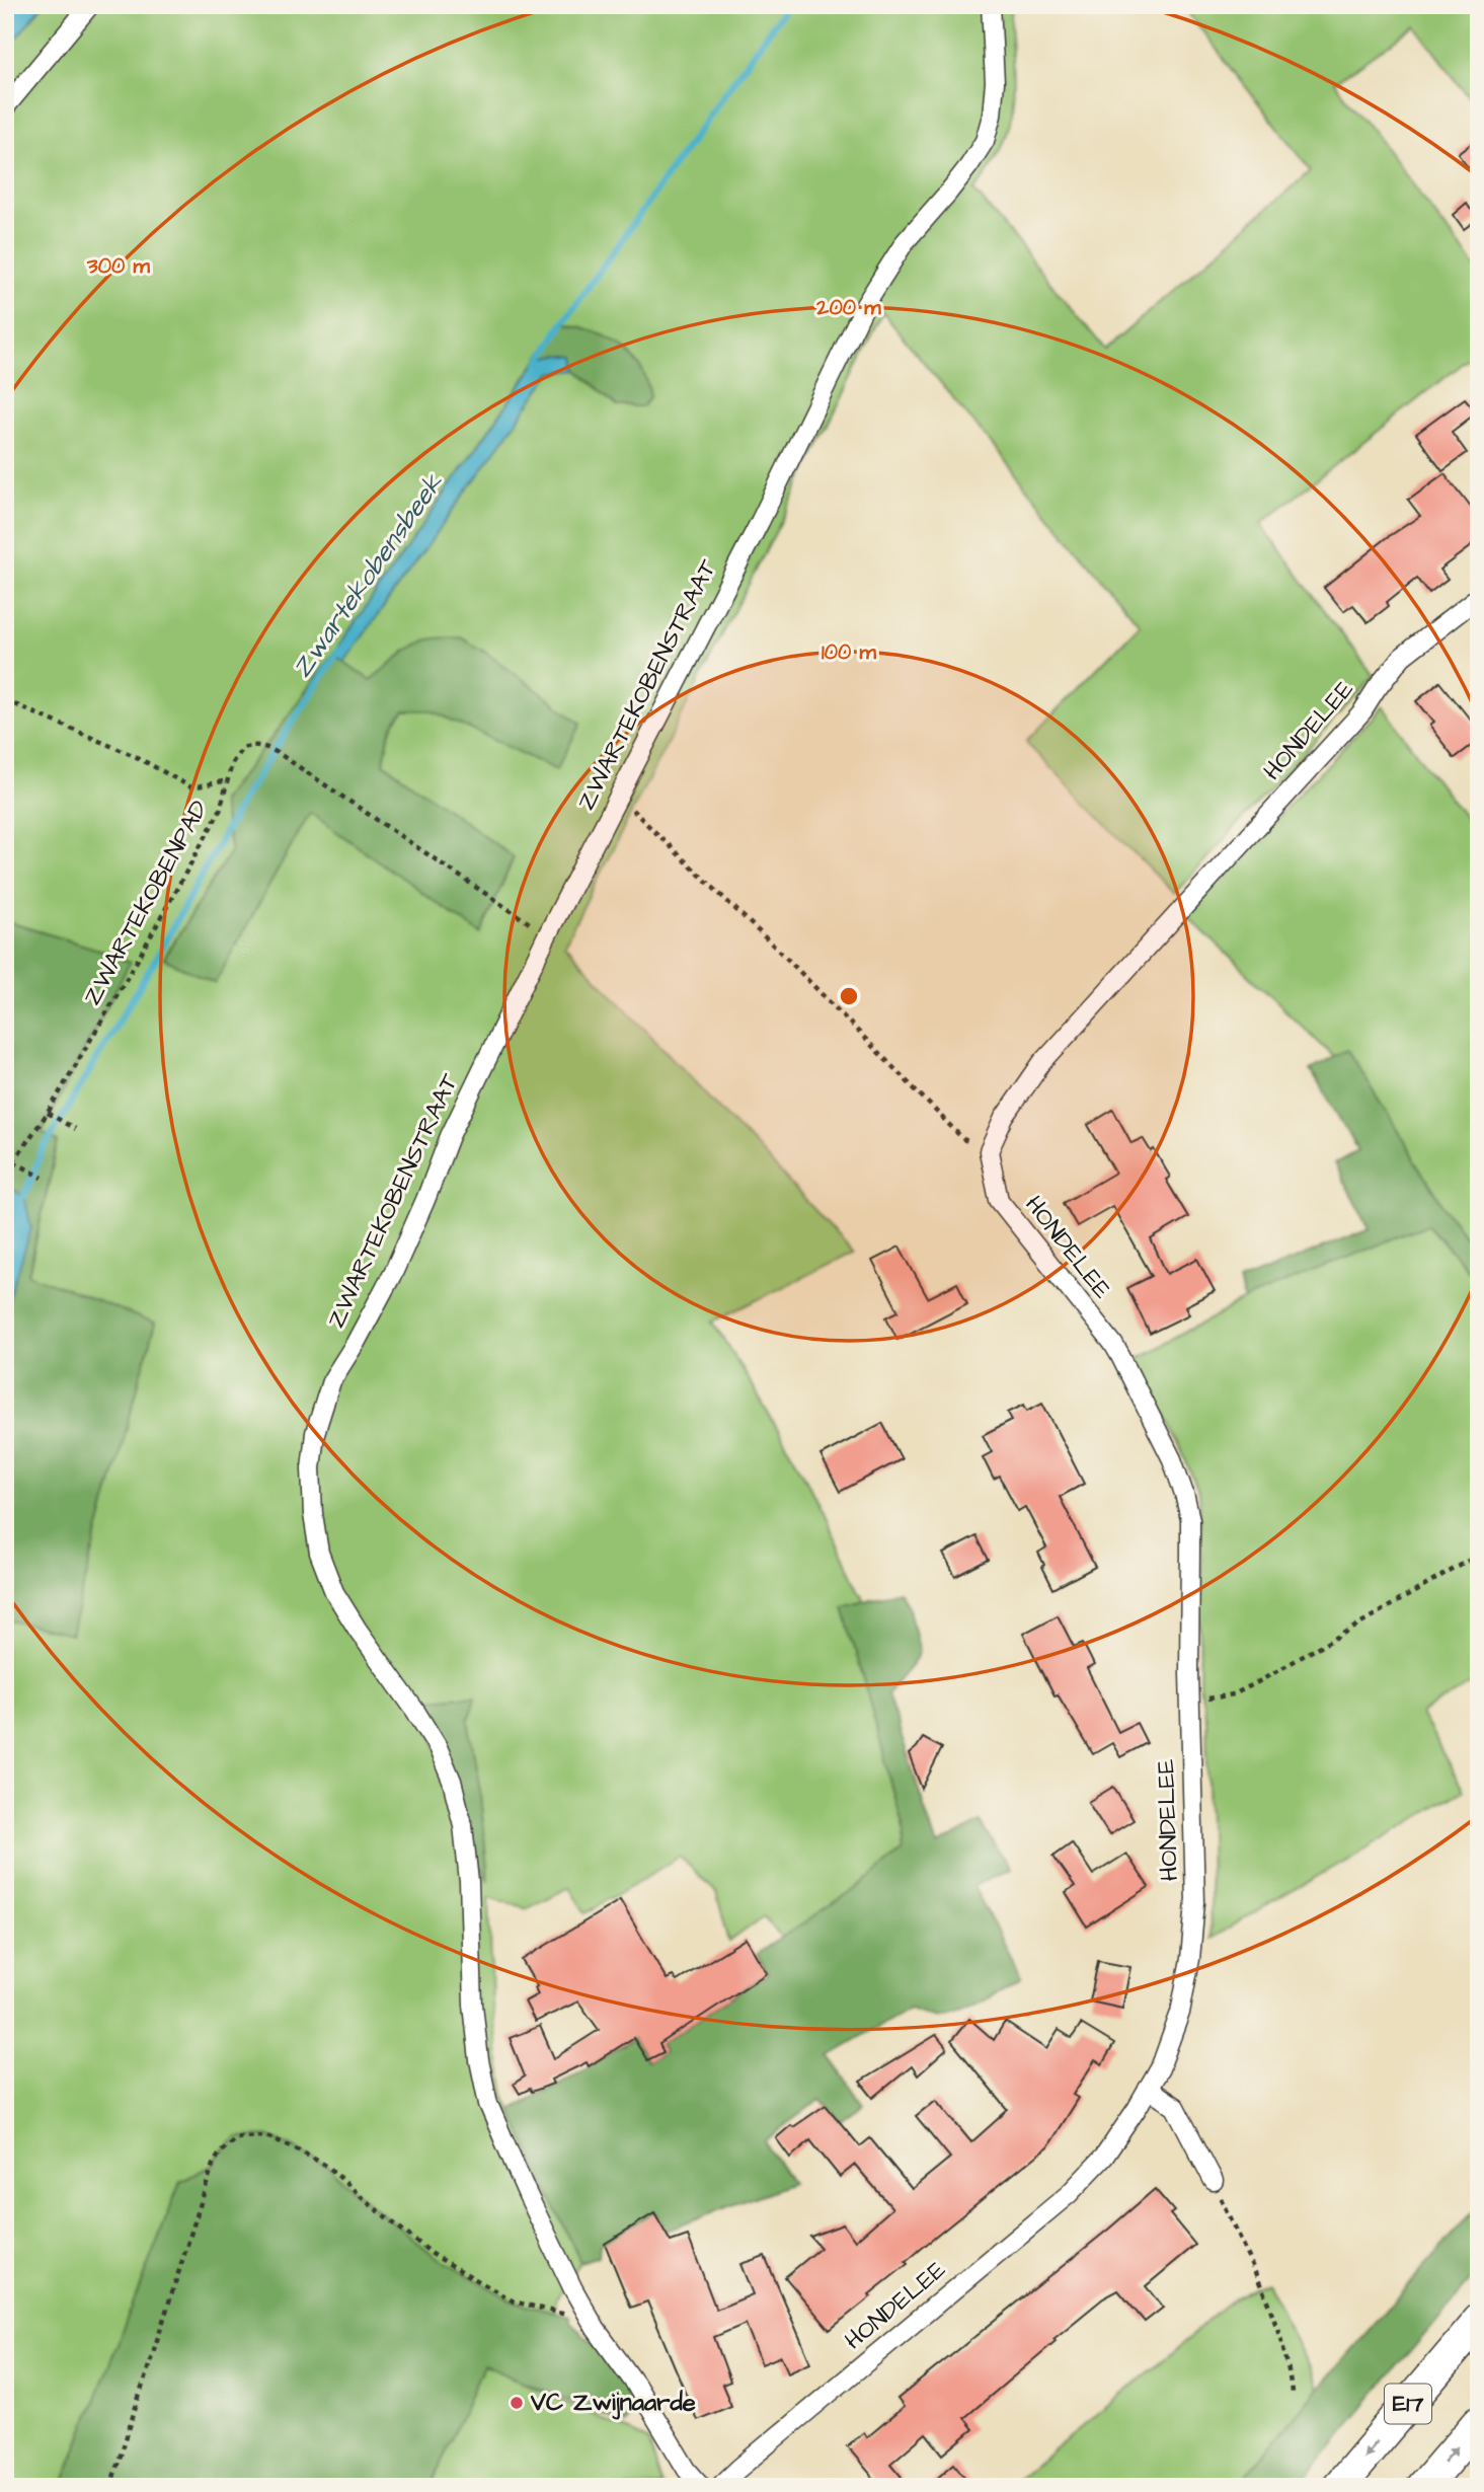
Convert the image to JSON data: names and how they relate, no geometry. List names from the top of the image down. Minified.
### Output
{"streets":{"highway":["E17"],"street":["ZWARTEKOBENSTRAAT","HONDELEE"],"path":["ZWARTEKOBENPAD"]},"crossings":[["ZWARTEKOBENSTRAAT","ZWARTEKOBENPAD"]],"water":["Zwartekobensbeek"],"places":["VC Zwijnaarde"],"rings":["300 m","200 m","100 m"]}
